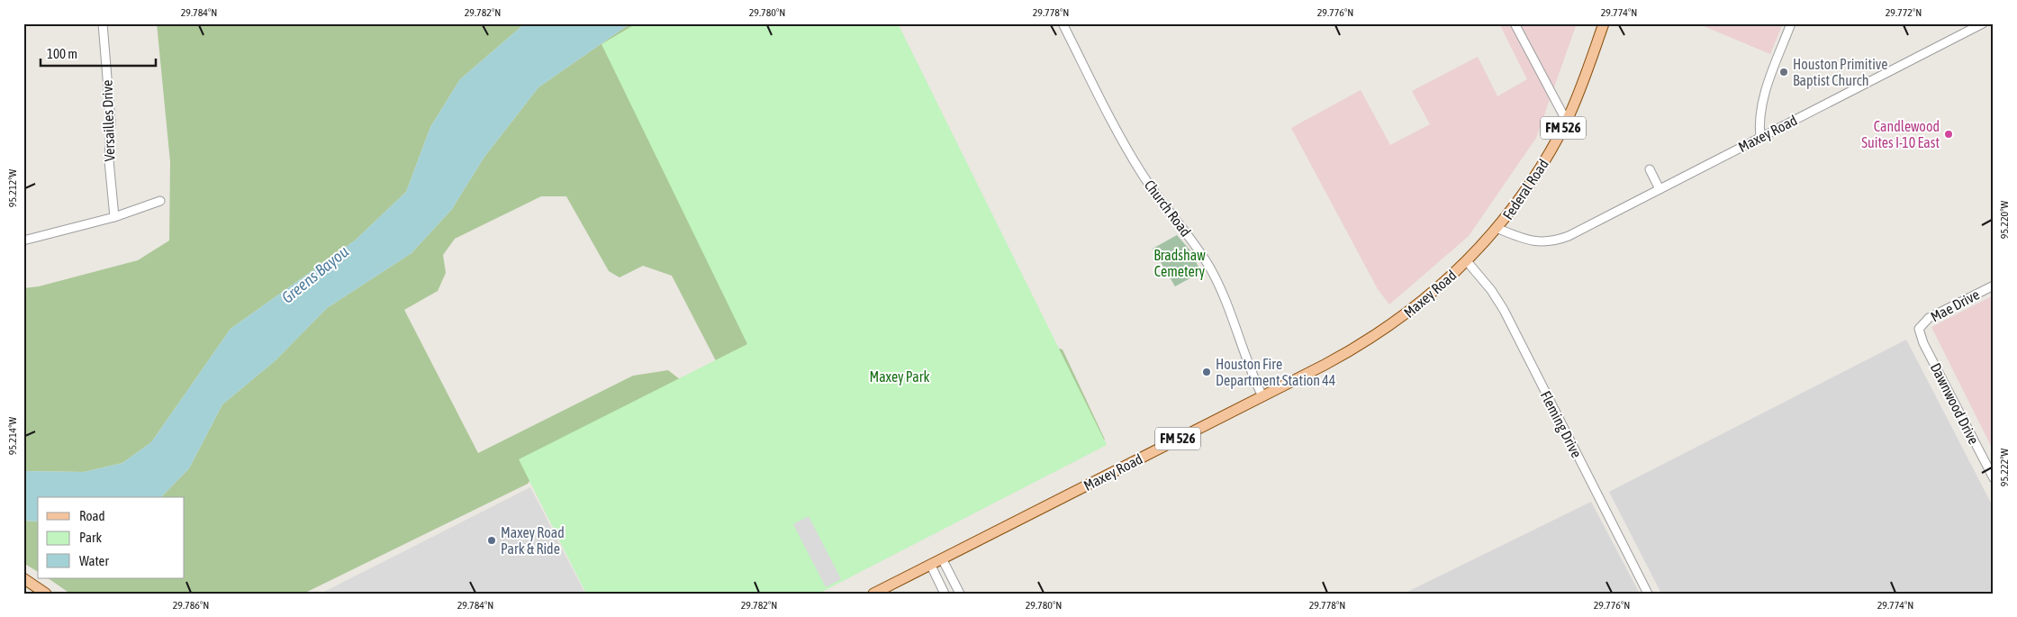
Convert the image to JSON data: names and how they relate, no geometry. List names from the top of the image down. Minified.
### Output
{"streets":{"main road":["FM 526","Maxey Road","Federal Road"],"street":["Versailles Drive","Church Road","Mae Drive","Dawnwood Drive","Fleming Drive"]},"crossings":[["Maxey Road","Federal Road"],["Maxey Road","Church Road"],["Maxey Road","Fleming Drive"],["Mae Drive","Dawnwood Drive"]],"water":["Greens Bayou"],"parks":["Bradshaw Cemetery","Maxey Park"],"places":["Houston Primitive Baptist Church","Candlewood Suites I-10 East","Houston Fire Department Station 44","Maxey Road Park & Ride"],"legend":["Road","Park","Water"],"scale_bar":"100 m","coordinates":["29.784°N","29.782°N","29.780°N","29.778°N","29.776°N","29.774°N","29.772°N","95.212°W","95.220°W","95.214°W","95.222°W","29.786°N"]}
